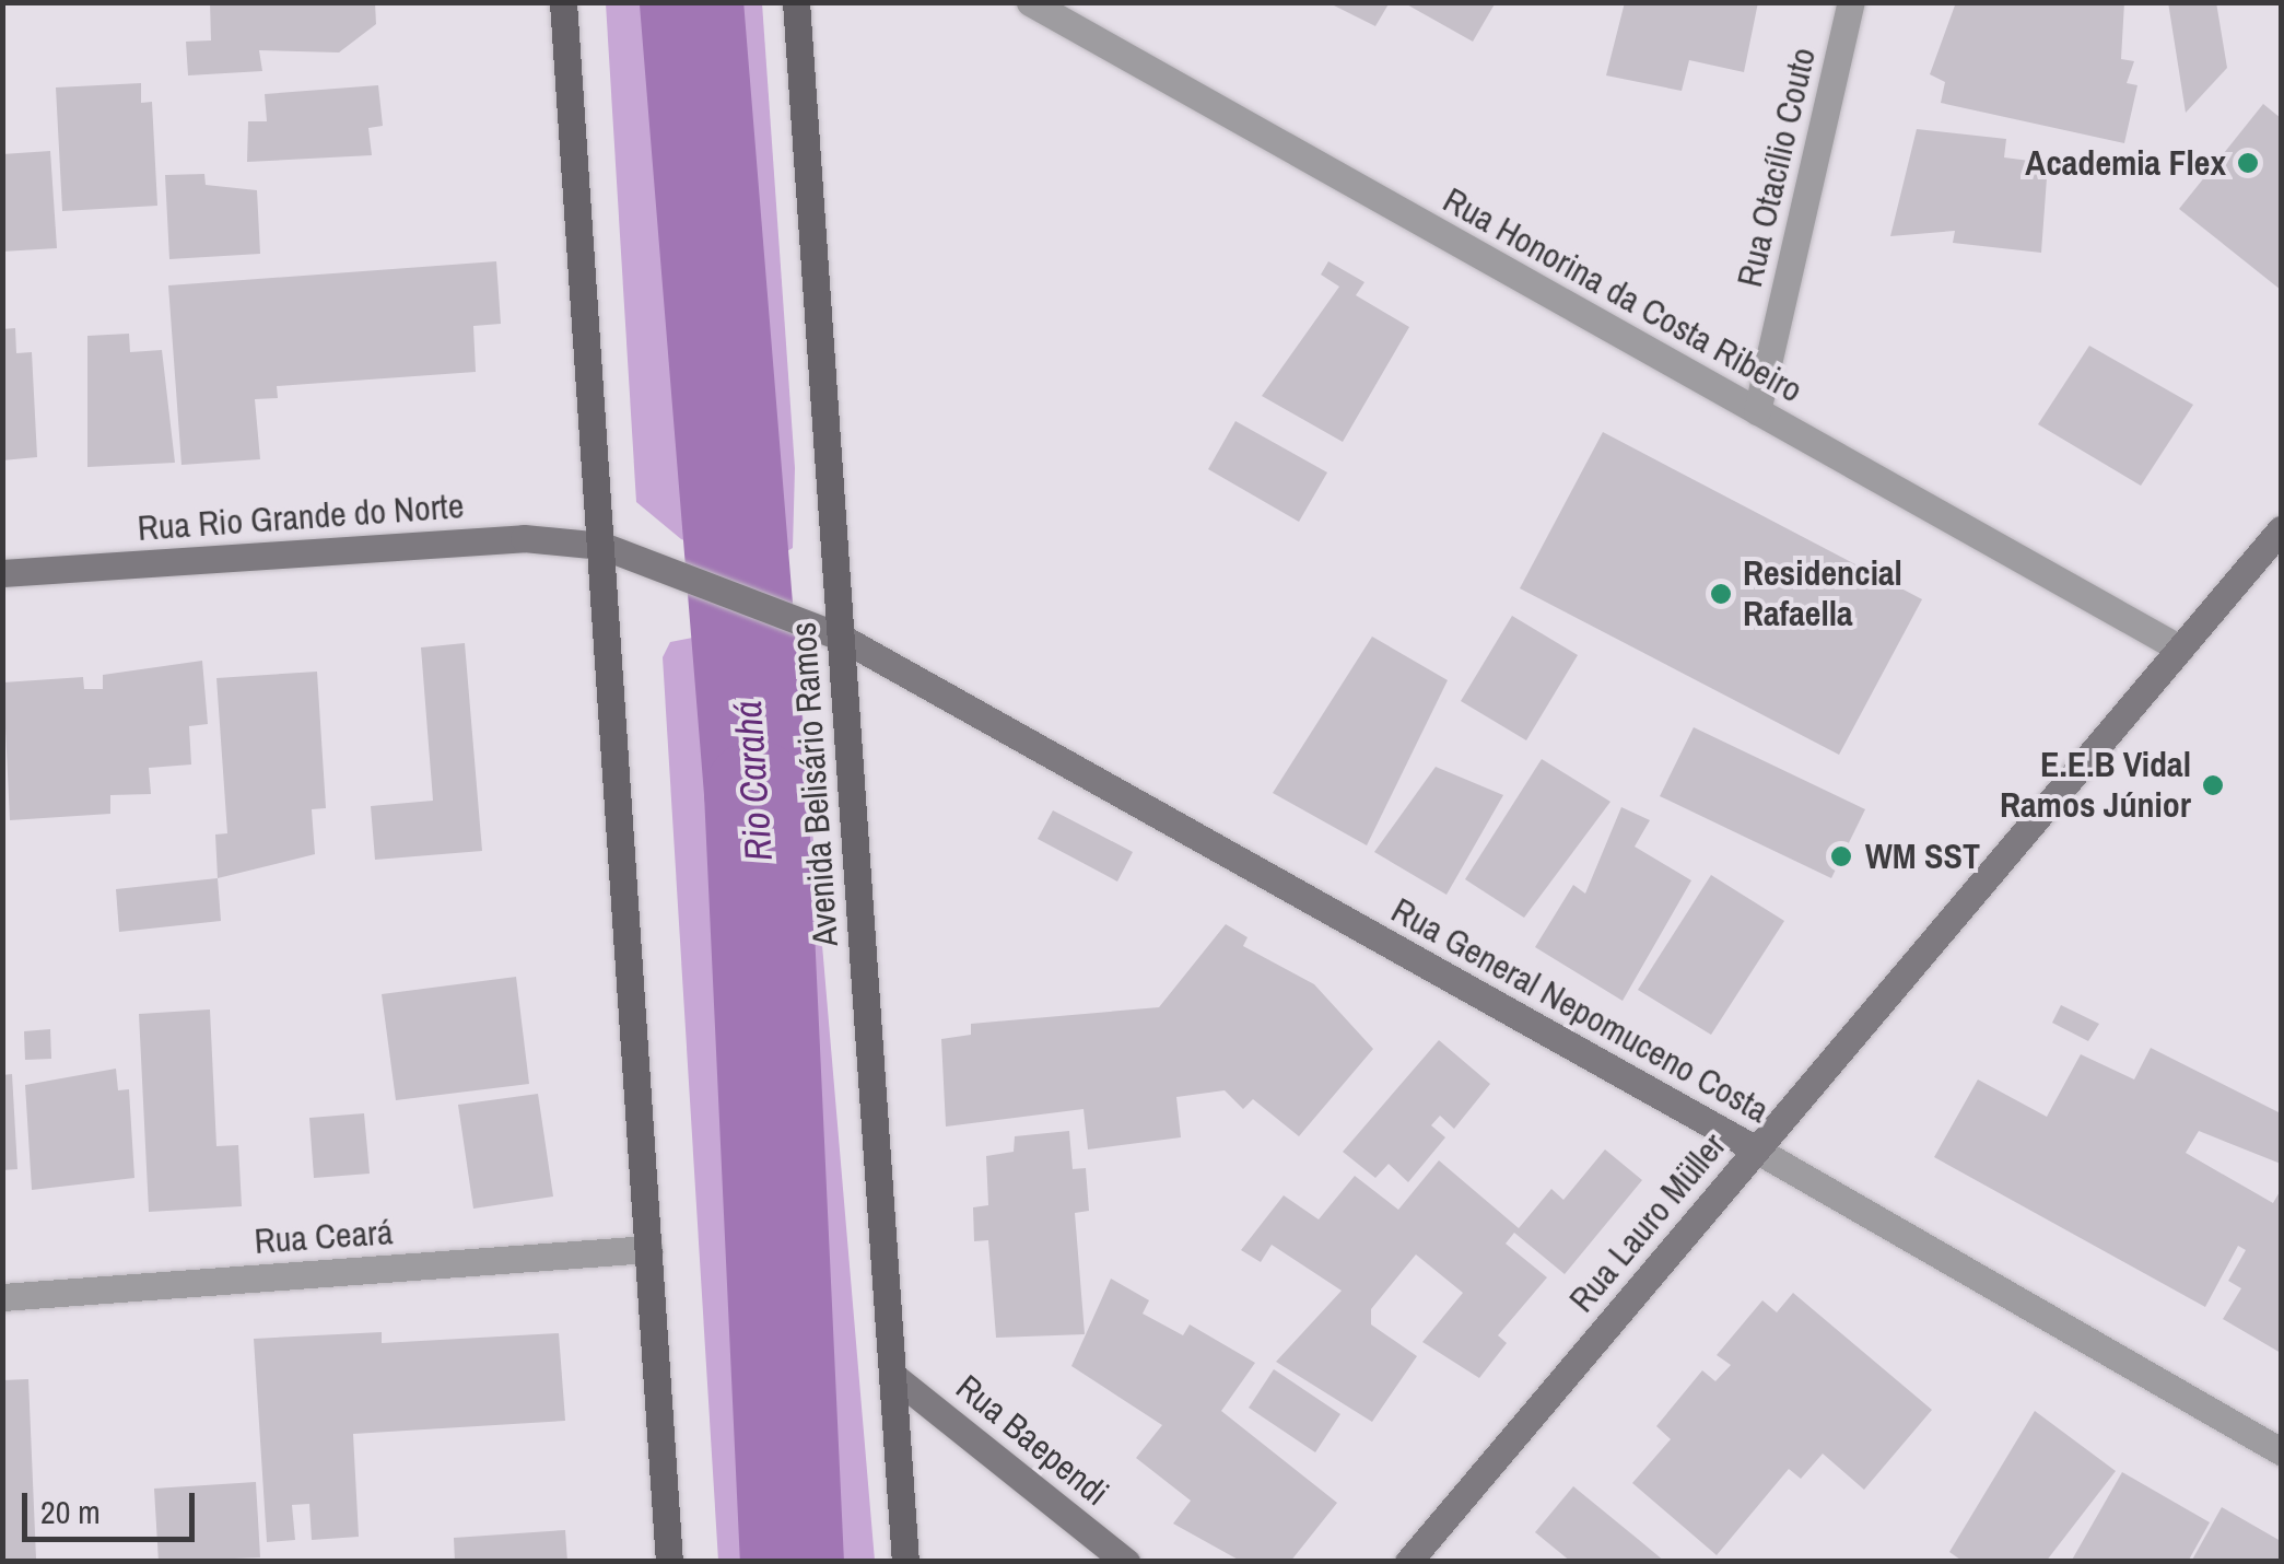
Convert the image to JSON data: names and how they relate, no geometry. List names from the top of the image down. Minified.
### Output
{"streets":{"main road":["Rua Rio Grande do Norte","Avenida Belisário Ramos","Rua General Nepomuceno Costa","Rua Lauro Müller","Rua Baependi"],"street":["Rua Otacílio Couto","Rua Honorina da Costa Ribeiro","Rua Ceará"]},"crossings":[["Rua Otacílio Couto","Rua Honorina da Costa Ribeiro"],["Rua Honorina da Costa Ribeiro","Rua Lauro Müller"],["Rua Rio Grande do Norte","Rua General Nepomuceno Costa"],["Avenida Belisário Ramos","Rua General Nepomuceno Costa"],["Avenida Belisário Ramos","Rua Baependi"],["Rua General Nepomuceno Costa","Rua Lauro Müller"]],"water":["Rio Carahá"],"places":["Academia Flex","Residencial Rafaella","E.E.B Vidal Ramos Júnior","WM SST"],"scale_bar":"20 m"}
